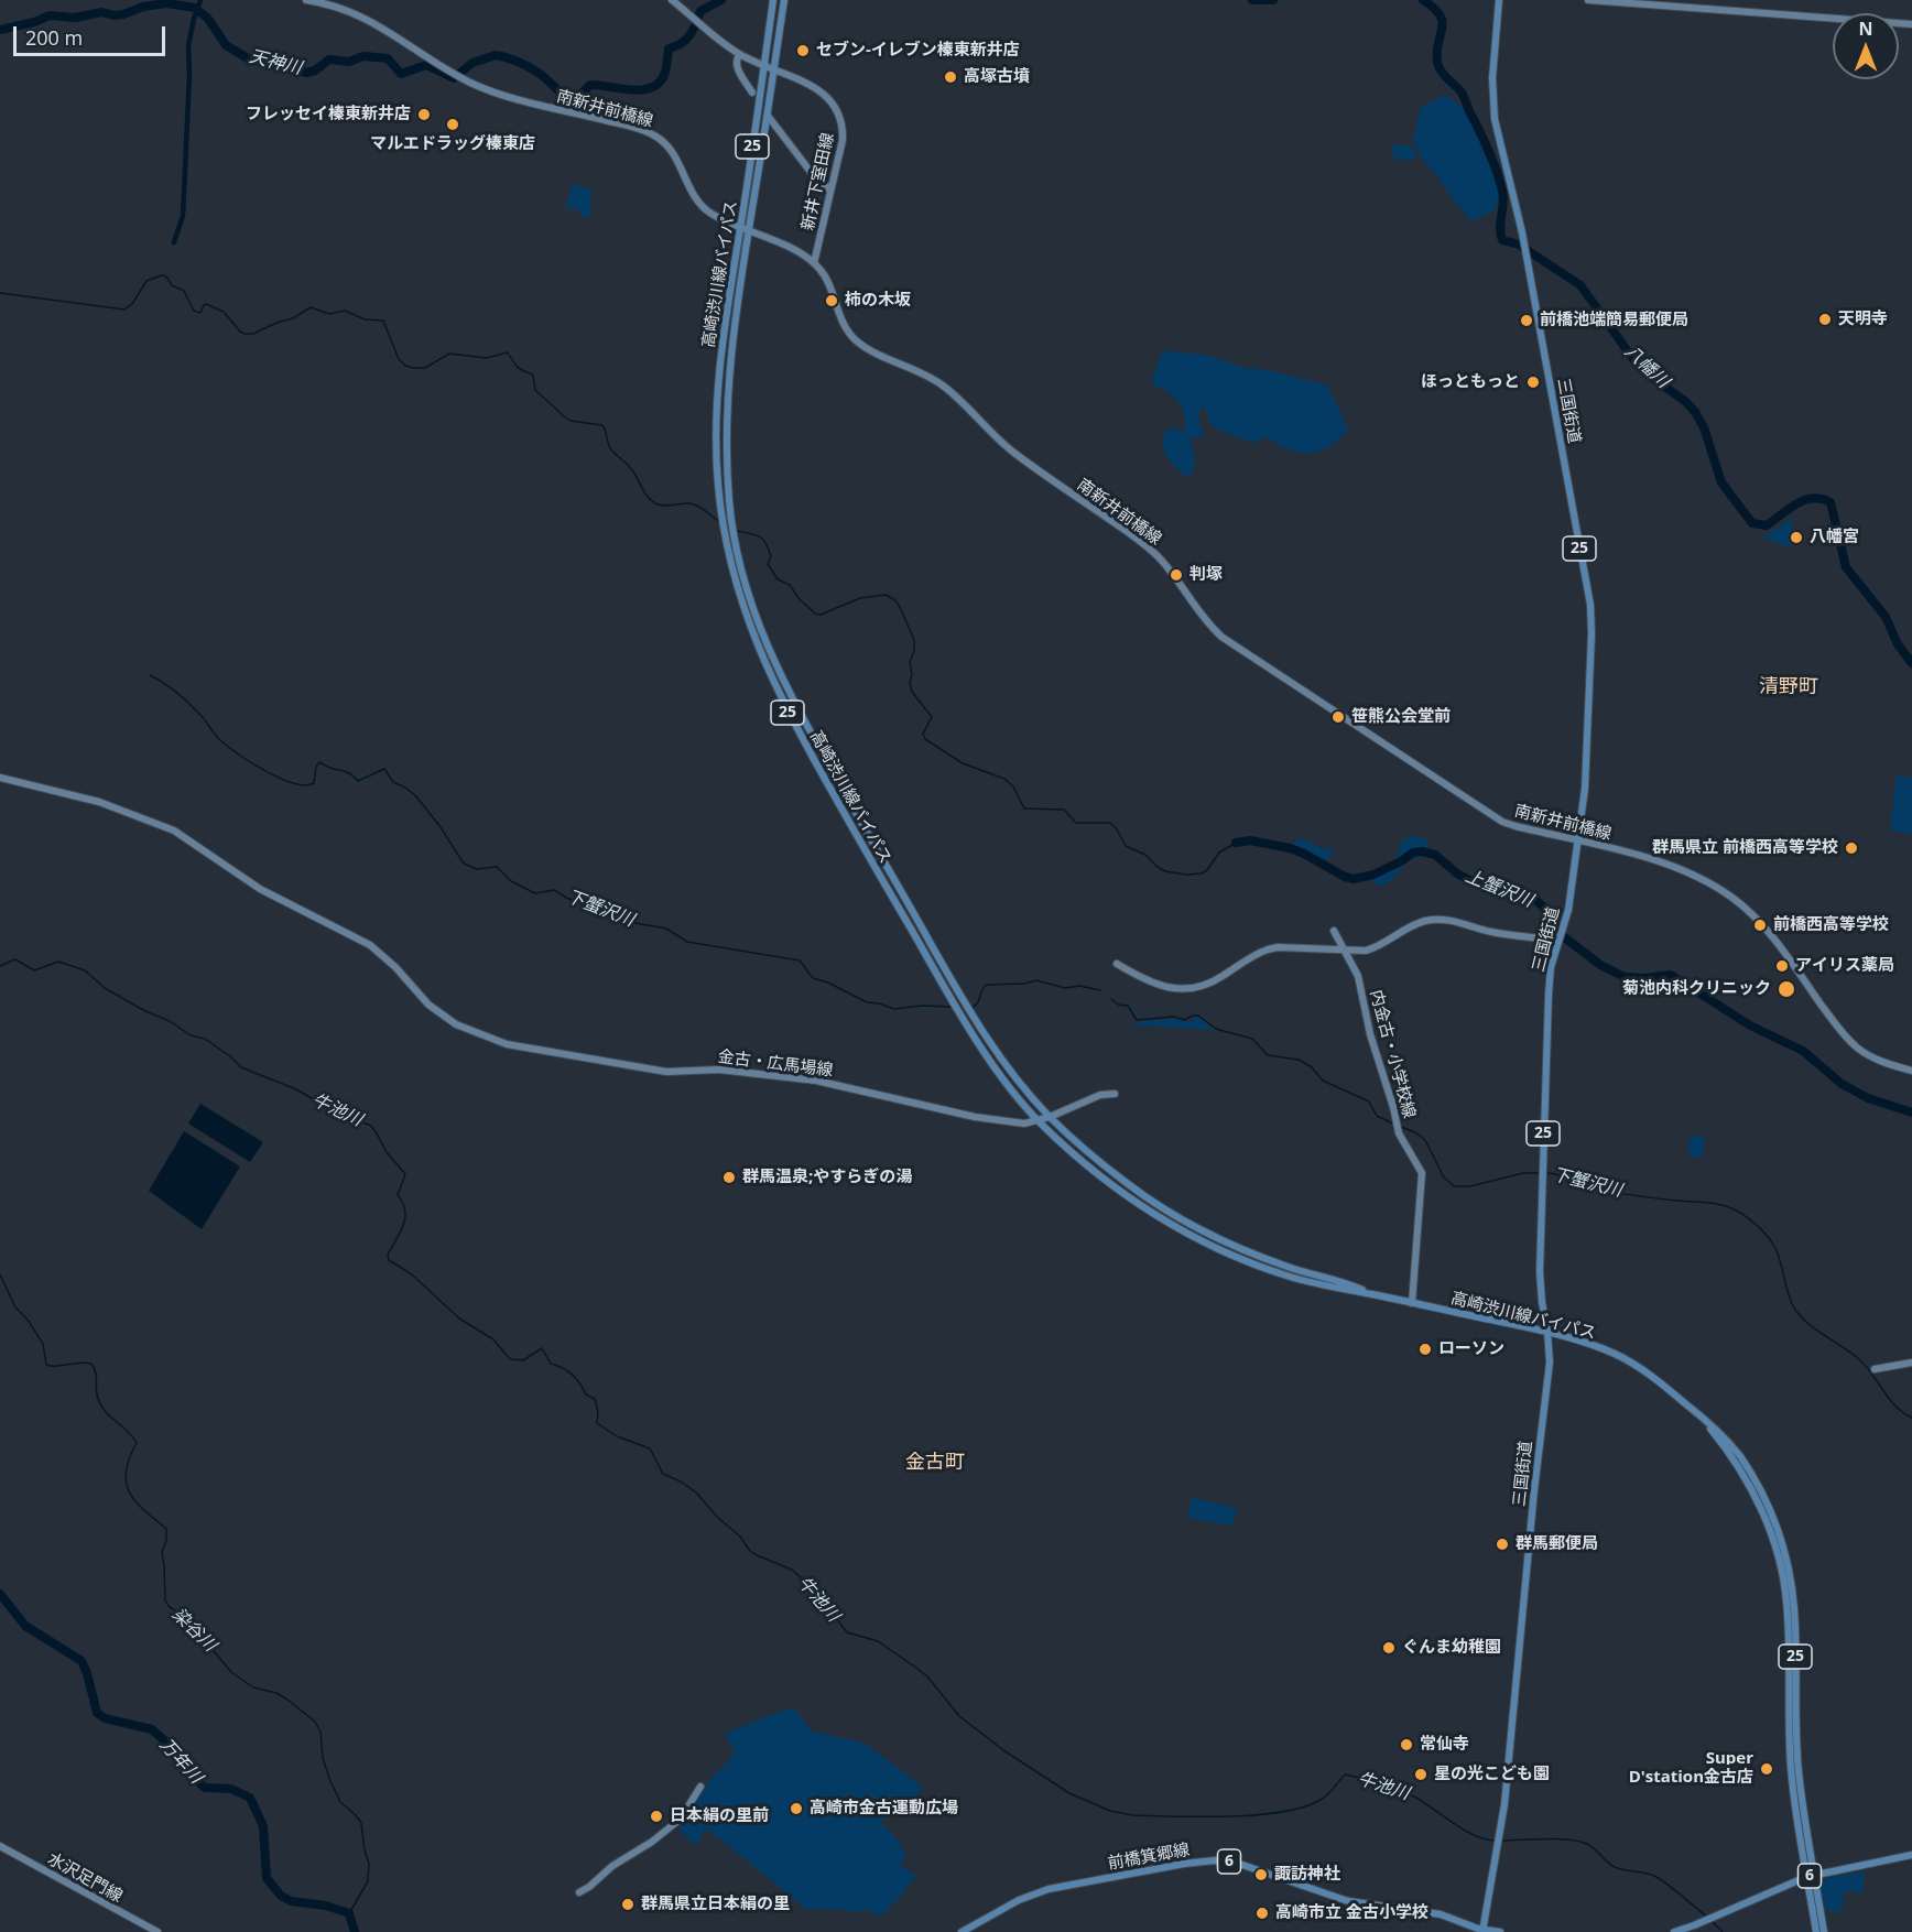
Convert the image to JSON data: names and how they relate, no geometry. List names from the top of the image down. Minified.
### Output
{"streets":{"main road":["南新井前橋線","25","新井下室田線","高崎渋川線バイパス","三国街道","内金古・小学校線","金古・広馬場線","前橋箕郷線","6","水沢足門線"]},"crossings":[["南新井前橋線","新井下室田線"],["南新井前橋線","高崎渋川線バイパス"],["南新井前橋線","三国街道"],["新井下室田線","高崎渋川線バイパス"],["高崎渋川線バイパス","三国街道"],["高崎渋川線バイパス","内金古・小学校線"],["高崎渋川線バイパス","金古・広馬場線"],["高崎渋川線バイパス","6"],["三国街道","前橋箕郷線"]],"districts":["清野町","金古町"],"water":["天神川","八幡川","上蟹沢川","下蟹沢川","牛池川","染谷川","万年川"],"places":["セブン-イレブン榛東新井店","高塚古墳","フレッセイ榛東新井店","マルエドラッグ榛東店","柿の木坂","天明寺","前橋池端簡易郵便局","ほっともっと","八幡宮","判塚","笹熊公会堂前","群馬県立 前橋西高等学校","前橋西高等学校","アイリス薬局","菊池内科クリニック","群馬温泉;やすらぎの湯","ローソン","群馬郵便局","ぐんま幼稚園","常仙寺","Super D'station金古店","星の光こども園","高崎市金古運動広場","日本絹の里前","諏訪神社","群馬県立日本絹の里","高崎市立 金古小学校"],"scale_bar":"200 m","north":"top"}
